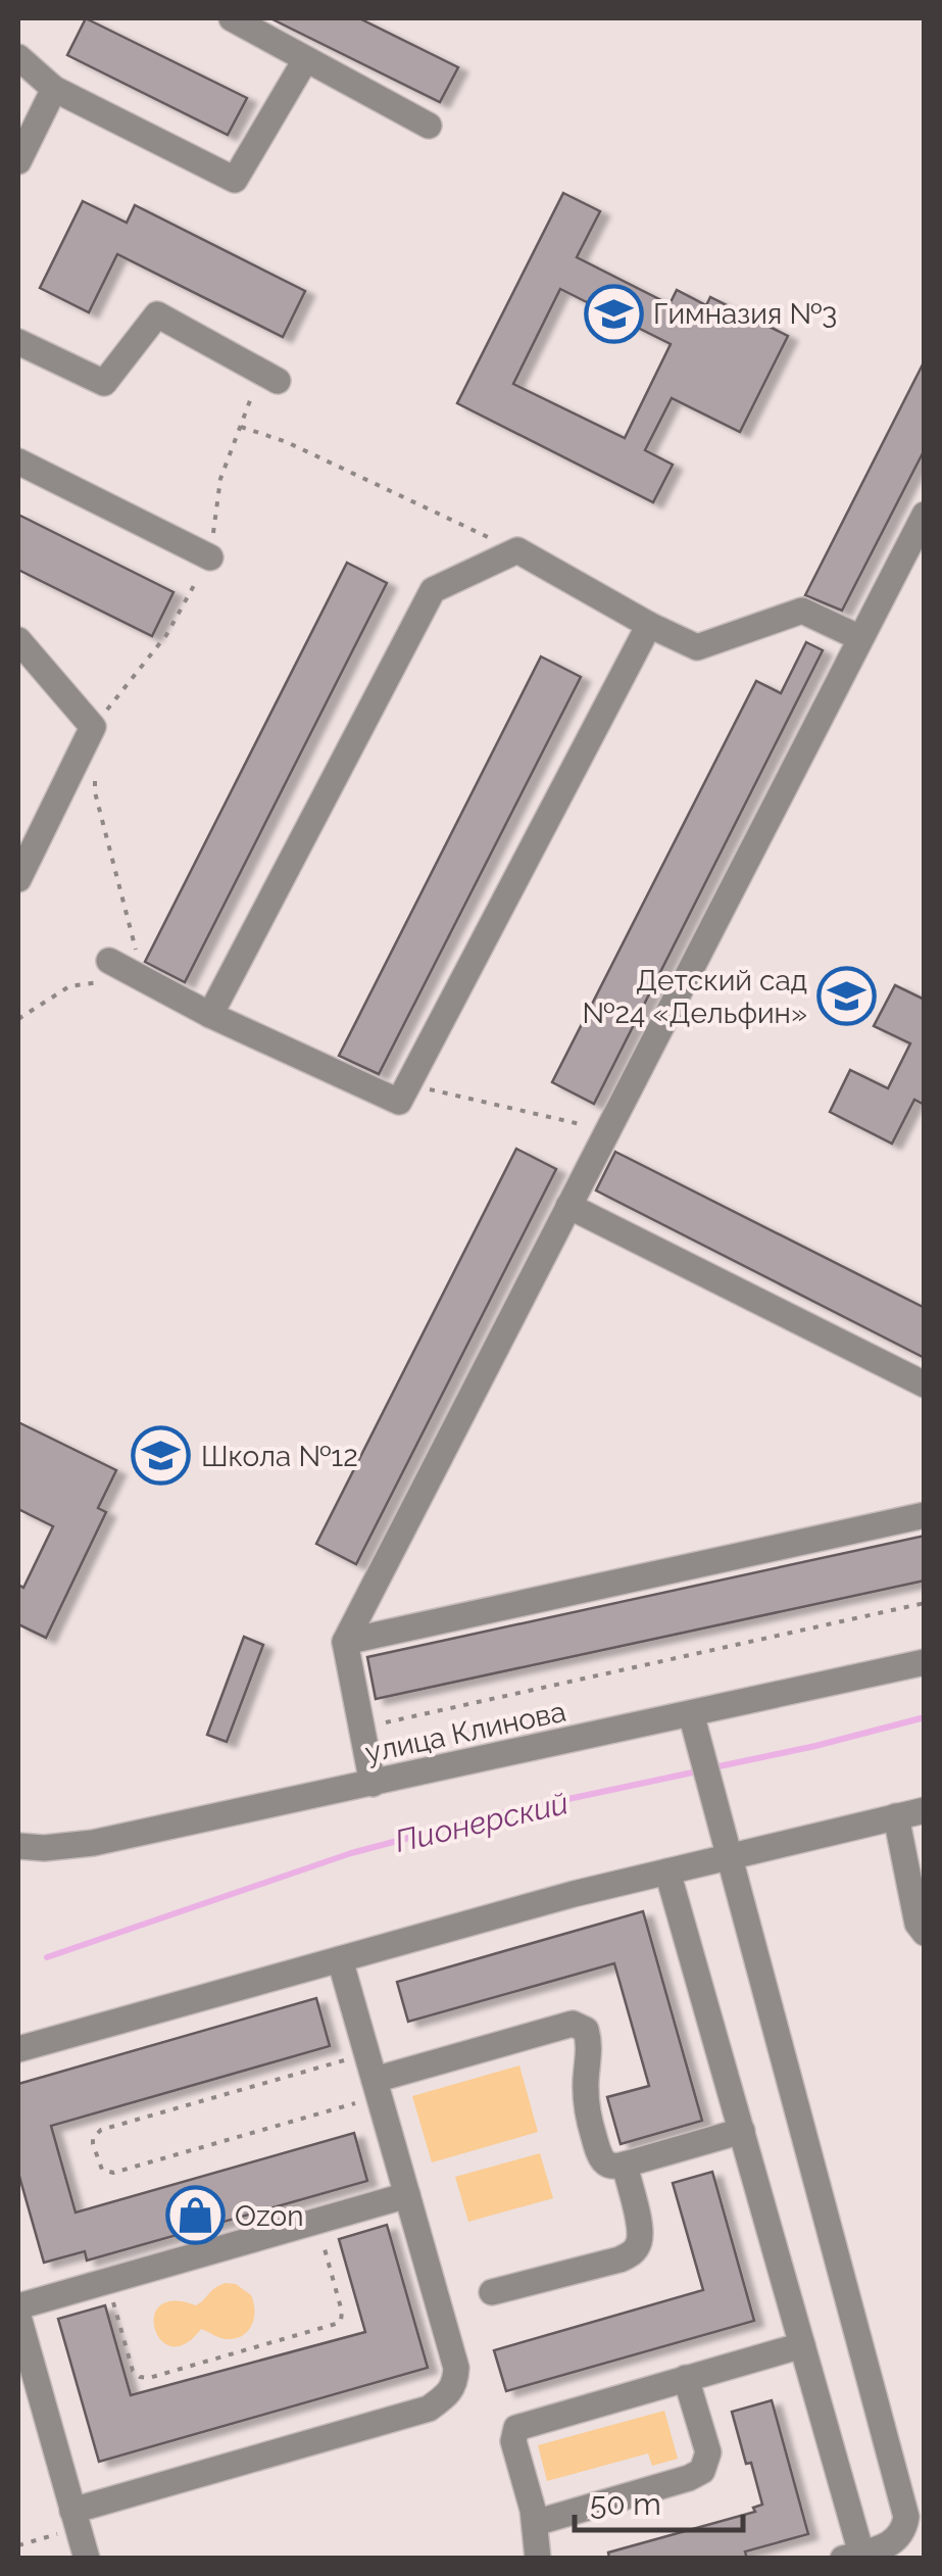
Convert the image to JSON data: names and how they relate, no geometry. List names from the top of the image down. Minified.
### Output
{"streets":{"street":["улица Клинова"]},"water":["Пионерский"],"places":{"school or university":["Гимназия №3","Детский сад №24 «Дельфин»","Школа №12"],"shop":["Ozon"]},"scale_bar":"50 m"}
